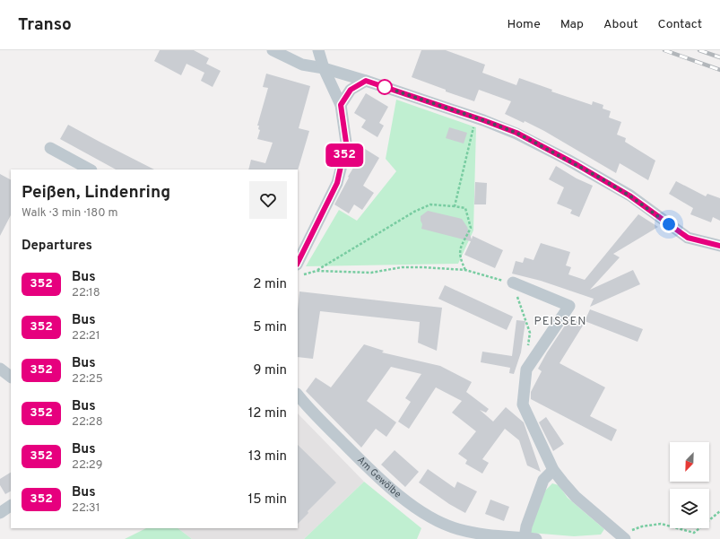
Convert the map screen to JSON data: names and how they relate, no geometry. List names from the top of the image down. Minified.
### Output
{"streets":{"street":["Am Gewölbe"]},"districts":["PEISSEN"],"lines":["bus line 352"],"north":"bottom left","page":{"header":"Transo","nav":["Home","Map","About","Contact"],"on_map":"352","heading":[["Peißen, Lindenring","Walk · 3 min · 180 m"],"Departures"],"list":[{"mark":"352","name":"Bus","note":"22:18","value":"2 min"},{"mark":"352","name":"Bus","note":"22:21","value":"5 min"},{"mark":"352","name":"Bus","note":"22:25","value":"9 min"},{"mark":"352","name":"Bus","note":"22:28","value":"12 min"},{"mark":"352","name":"Bus","note":"22:29","value":"13 min"},{"mark":"352","name":"Bus","note":"22:31","value":"15 min"}]}}
